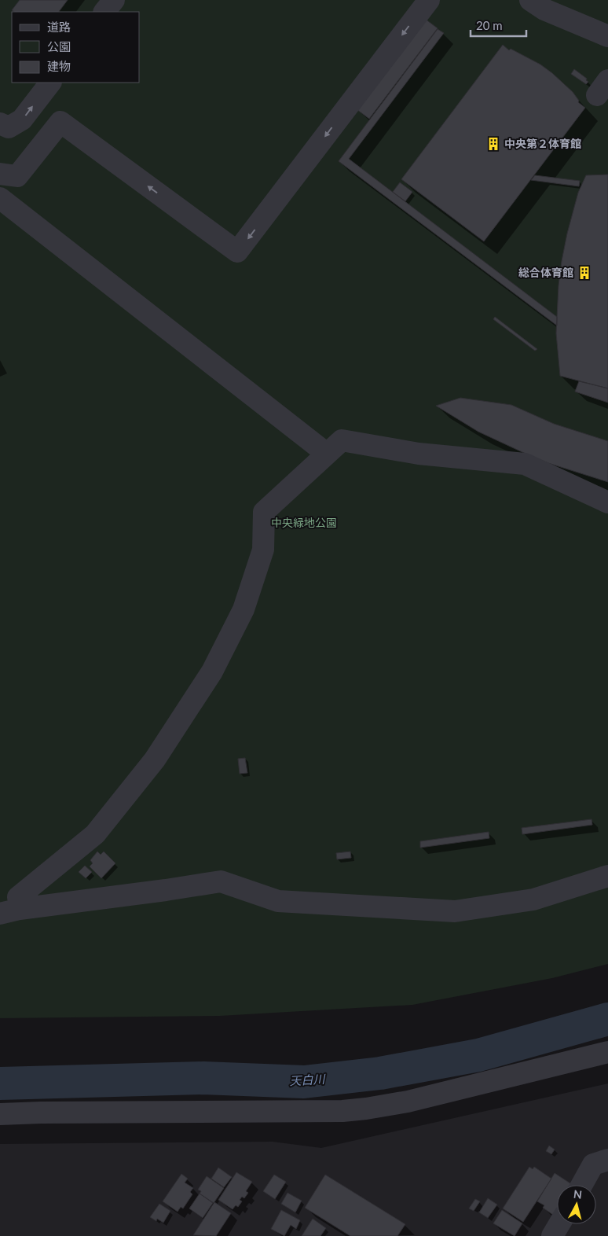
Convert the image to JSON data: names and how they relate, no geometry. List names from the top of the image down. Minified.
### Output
{"water":["天白川"],"parks":["中央緑地公園"],"places":{"building":["中央第２体育館","総合体育館"]},"legend":["道路","公園","建物"],"scale_bar":"20 m","north":"top"}
